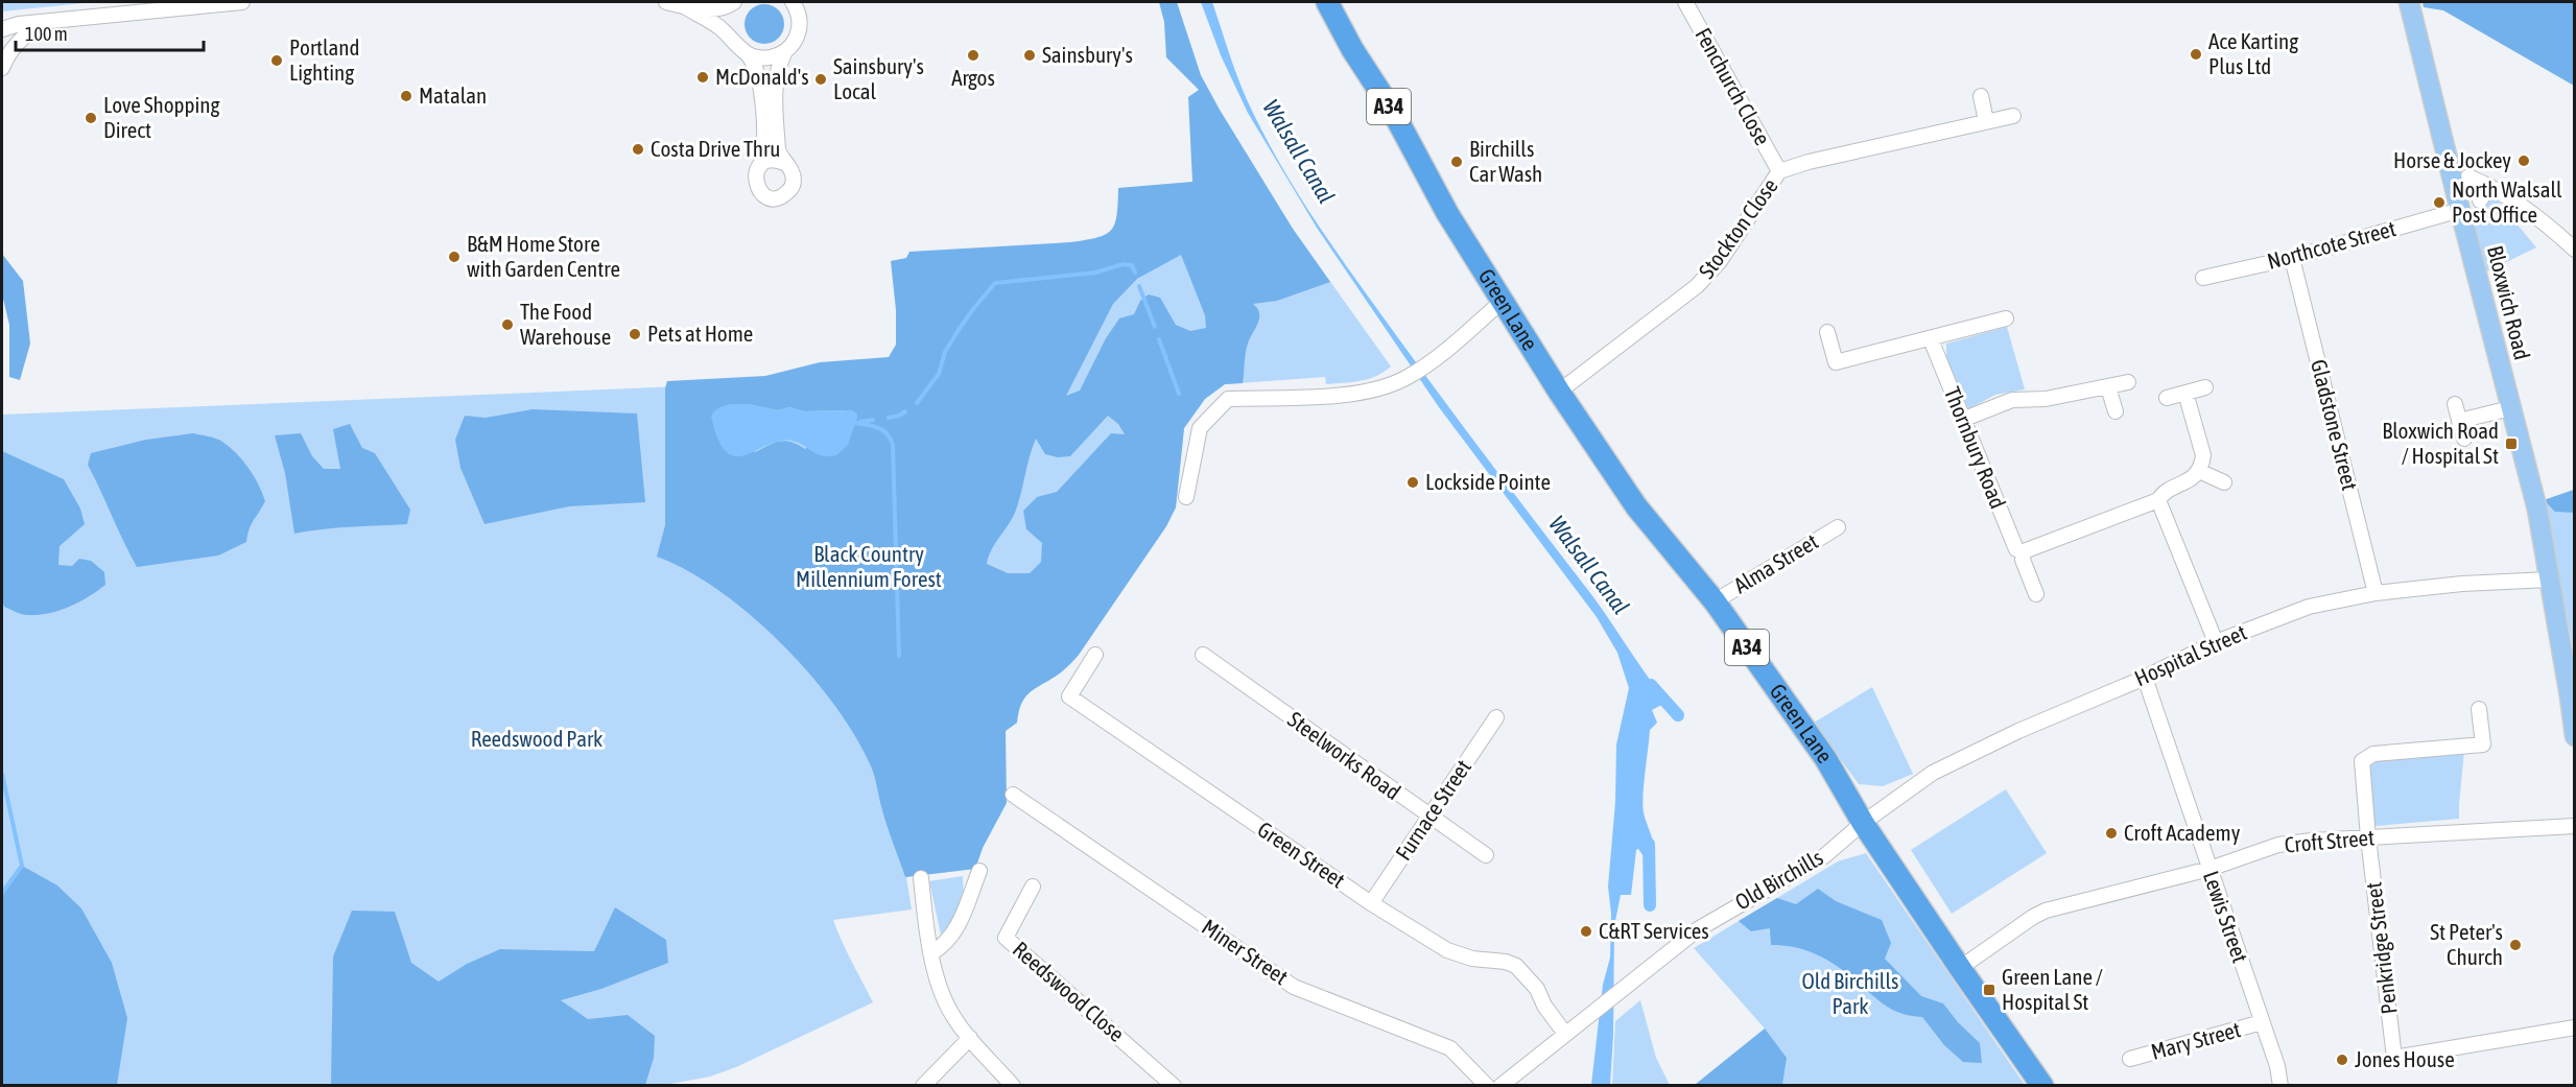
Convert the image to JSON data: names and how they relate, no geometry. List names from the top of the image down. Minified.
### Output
{"streets":{"highway":["A34","Green Lane"],"main road":["Bloxwich Road"],"street":["Fenchurch Close","Stockton Close","Northcote Street","Gladstone Street","Thornbury Road","Alma Street","Hospital Street","Steelworks Road","Furnace Street","Croft Street","Green Street","Old Birchills","Lewis Street","Penkridge Street","Miner Street","Reedswood Close","Mary Street"]},"crossings":[["Fenchurch Close","Stockton Close"],["Stockton Close","Green Lane"],["Northcote Street","Bloxwich Road"],["Northcote Street","Gladstone Street"],["Bloxwich Road","Hospital Street"],["Green Lane","Alma Street"],["Green Lane","Hospital Street"],["Green Lane","Croft Street"],["Green Lane","Old Birchills"],["Gladstone Street","Hospital Street"],["Hospital Street","Old Birchills"],["Hospital Street","Lewis Street"],["Steelworks Road","Furnace Street"],["Furnace Street","Green Street"],["Croft Street","Lewis Street"],["Croft Street","Penkridge Street"],["Green Street","Old Birchills"],["Lewis Street","Mary Street"]],"water":["Walsall Canal"],"parks":["Black Country Millennium Forest","Reedswood Park","Old Birchills Park"],"places":{"other":["Ace Karting Plus Ltd","Argos","Sainsbury's","Portland Lighting","McDonald's","Sainsbury's Local","Matalan","Love Shopping Direct","Costa Drive Thru","Horse & Jockey","Birchills Car Wash","North Walsall Post Office","B&M Home Store with Garden Centre","The Food Warehouse","Pets at Home","Lockside Pointe","Croft Academy","C&RT Services","St Peter's Church","Jones House"],"transit":["Bloxwich Road / Hospital St","Green Lane / Hospital St"]},"scale_bar":"100 m"}
